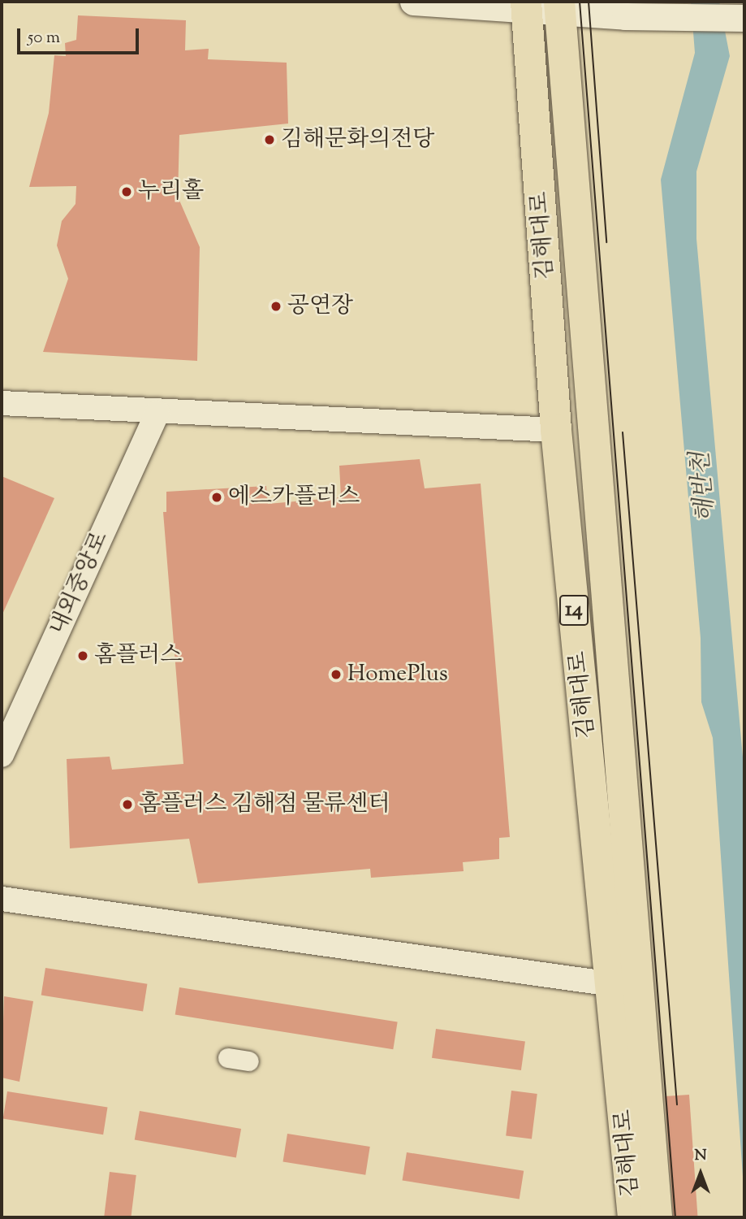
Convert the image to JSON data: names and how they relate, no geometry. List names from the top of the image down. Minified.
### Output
{"streets":{"main road":["김해대로","14"],"street":["내외중앙로"]},"water":["해반천"],"places":["김해문화의전당","누리홀","공연장","에스카플러스","홈플러스","HomePlus","홈플러스 김해점 물류센터"],"scale_bar":"50 m","north":"top"}
